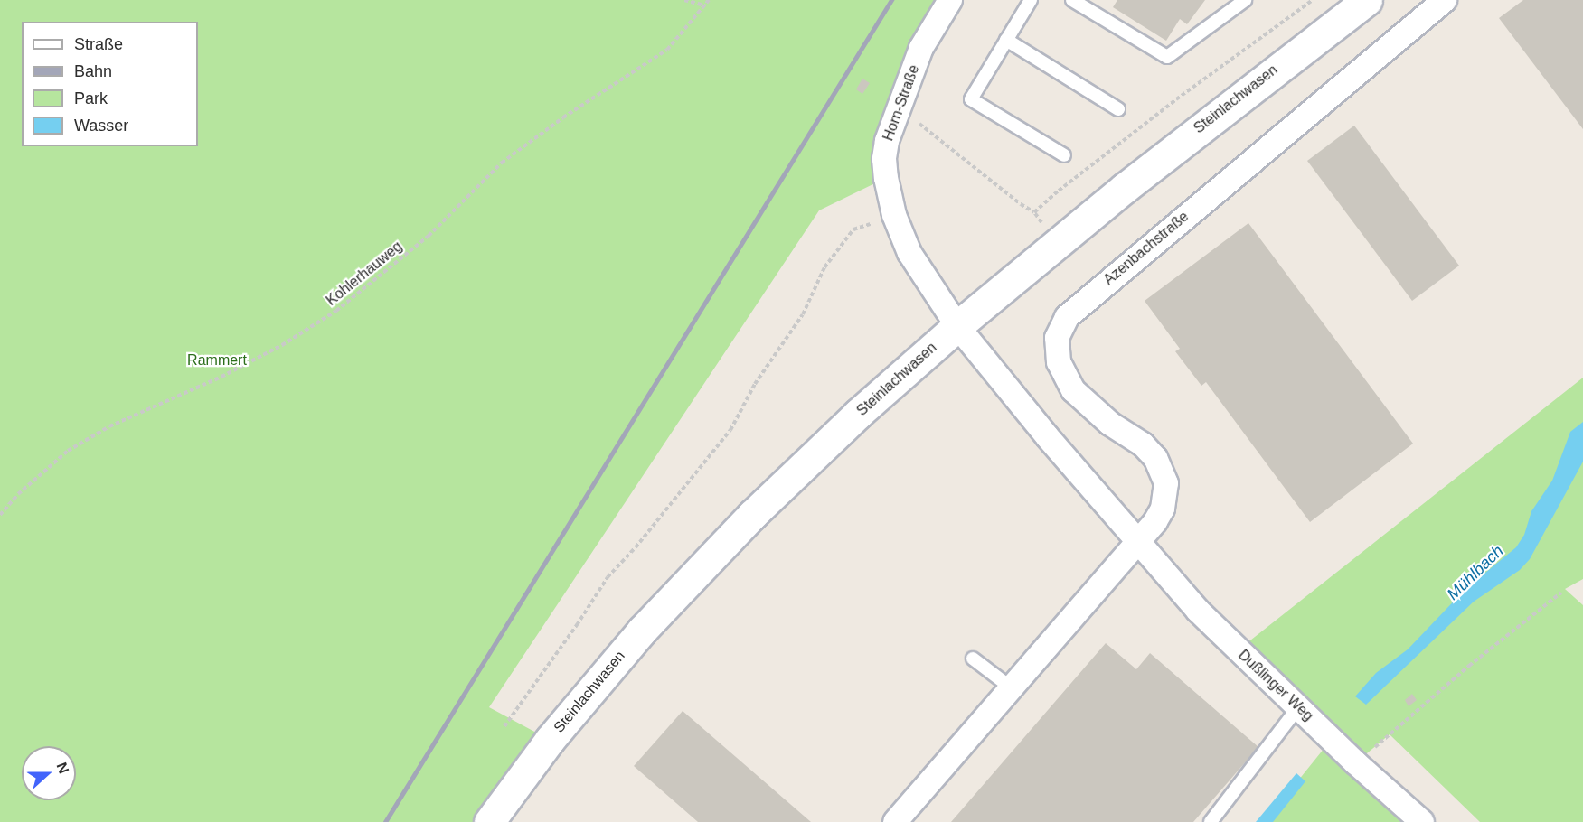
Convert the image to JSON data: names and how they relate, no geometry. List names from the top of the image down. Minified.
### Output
{"streets":{"street":["Steinlachwasen","Horn-Straße","Azenbachstraße","Dußlinger Weg"],"path":["Kohlerhauweg"]},"crossings":[["Steinlachwasen","Horn-Straße"],["Steinlachwasen","Dußlinger Weg"],["Horn-Straße","Dußlinger Weg"],["Azenbachstraße","Dußlinger Weg"]],"water":["Mühlbach"],"parks":["Rammert"],"legend":["Straße","Bahn","Park","Wasser"],"north":"right"}
